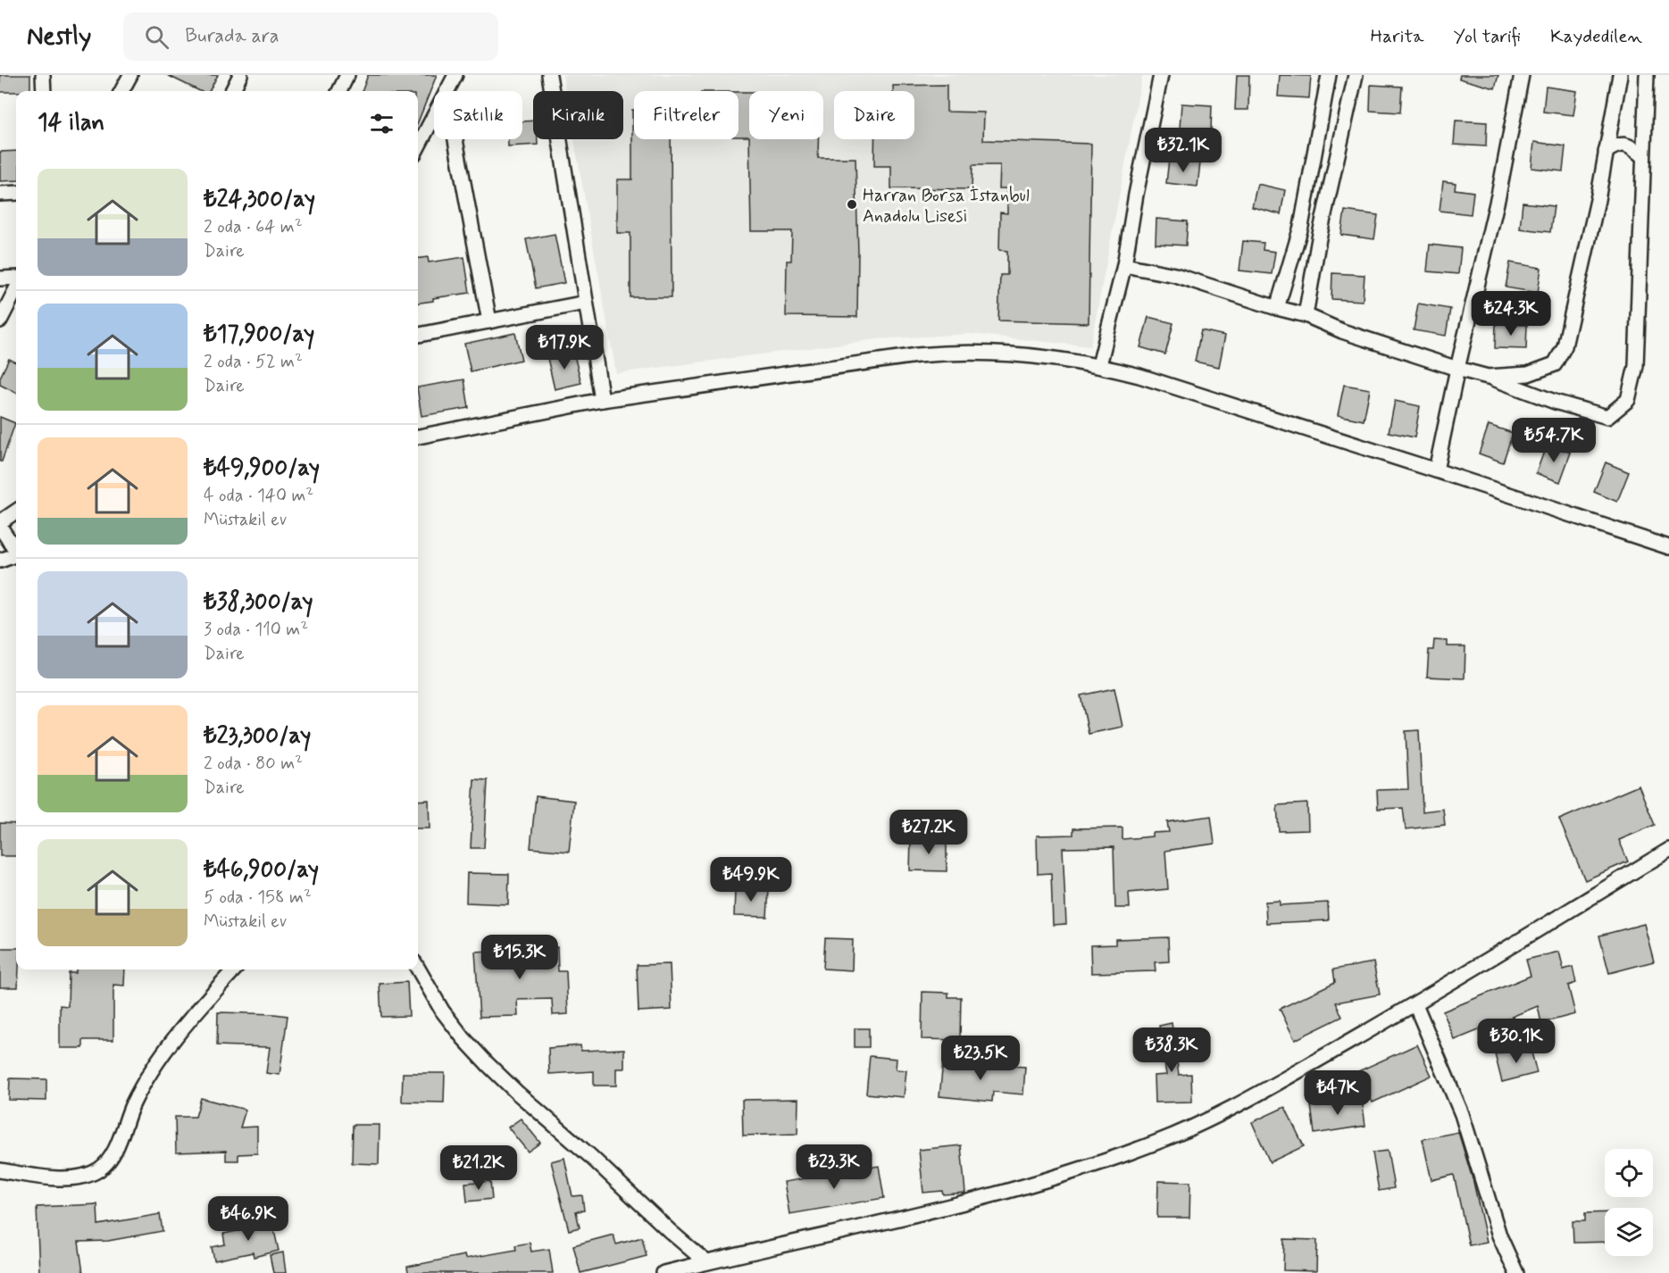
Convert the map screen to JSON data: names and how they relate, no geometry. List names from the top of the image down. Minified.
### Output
{"places":["Harran Borsa İstanbul Anadolu Lisesi"],"page":{"header":"Nestly","search":"Burada ara","nav":["Harita","Yol tarifi","Kaydedilen"],"chip":["Satılık","Kiralık","Filtreler","Yeni","Daire"],"heading":"14 ilan","price":["₺32.1K","₺24.3K","₺17.9K","₺54.7K","₺27.2K","₺49.9K","₺15.3K","₺30.1K","₺38.3K","₺23.5K","₺47K","₺23.3K","₺21.2K","₺46.9K"],"list":[{"name":"₺24,300/ay","note":"2 oda · 64 m² · Daire"},{"name":"₺17,900/ay","note":"2 oda · 52 m² · Daire"},{"name":"₺49,900/ay","note":"4 oda · 140 m² · Müstakil ev"},{"name":"₺38,300/ay","note":"3 oda · 110 m² · Daire"},{"name":"₺23,300/ay","note":"2 oda · 80 m² · Daire"},{"name":"₺46,900/ay","note":"5 oda · 158 m² · Müstakil ev"}]}}
